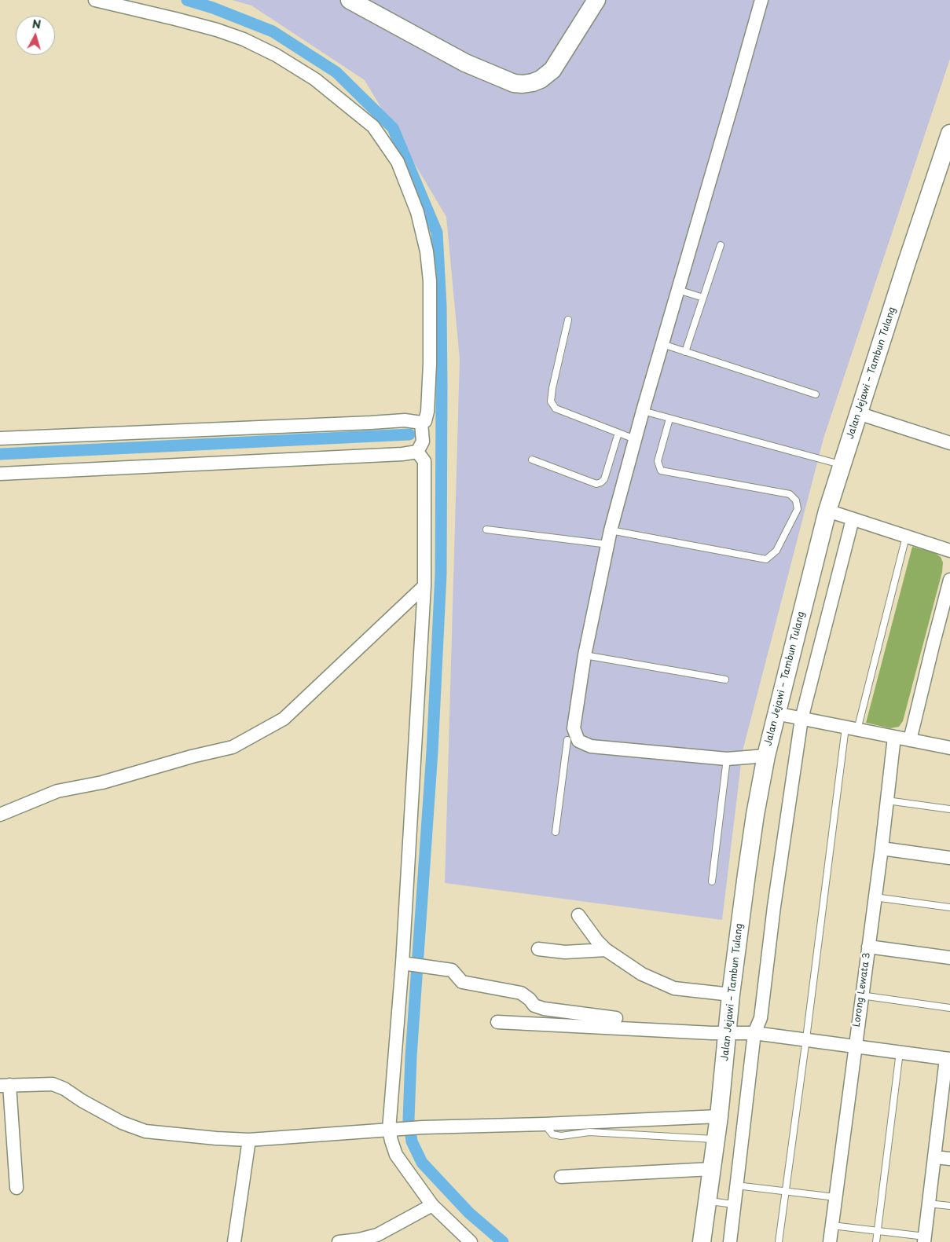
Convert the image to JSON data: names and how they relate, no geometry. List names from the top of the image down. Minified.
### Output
{"streets":{"street":["Jalan Jejawi – Tambun Tulang","Lorong Lewata 3"]},"north":"top"}
